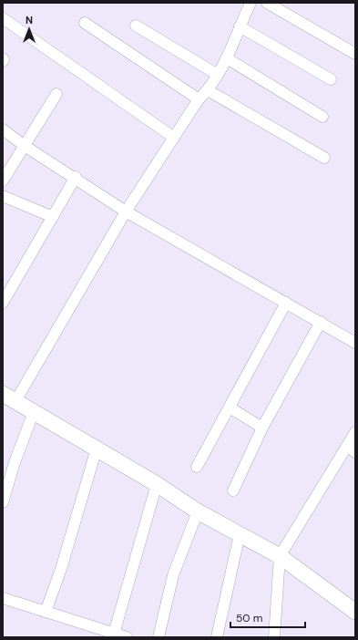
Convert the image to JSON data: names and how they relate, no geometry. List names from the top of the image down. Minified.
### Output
{"scale_bar":"50 m","north":"top"}
